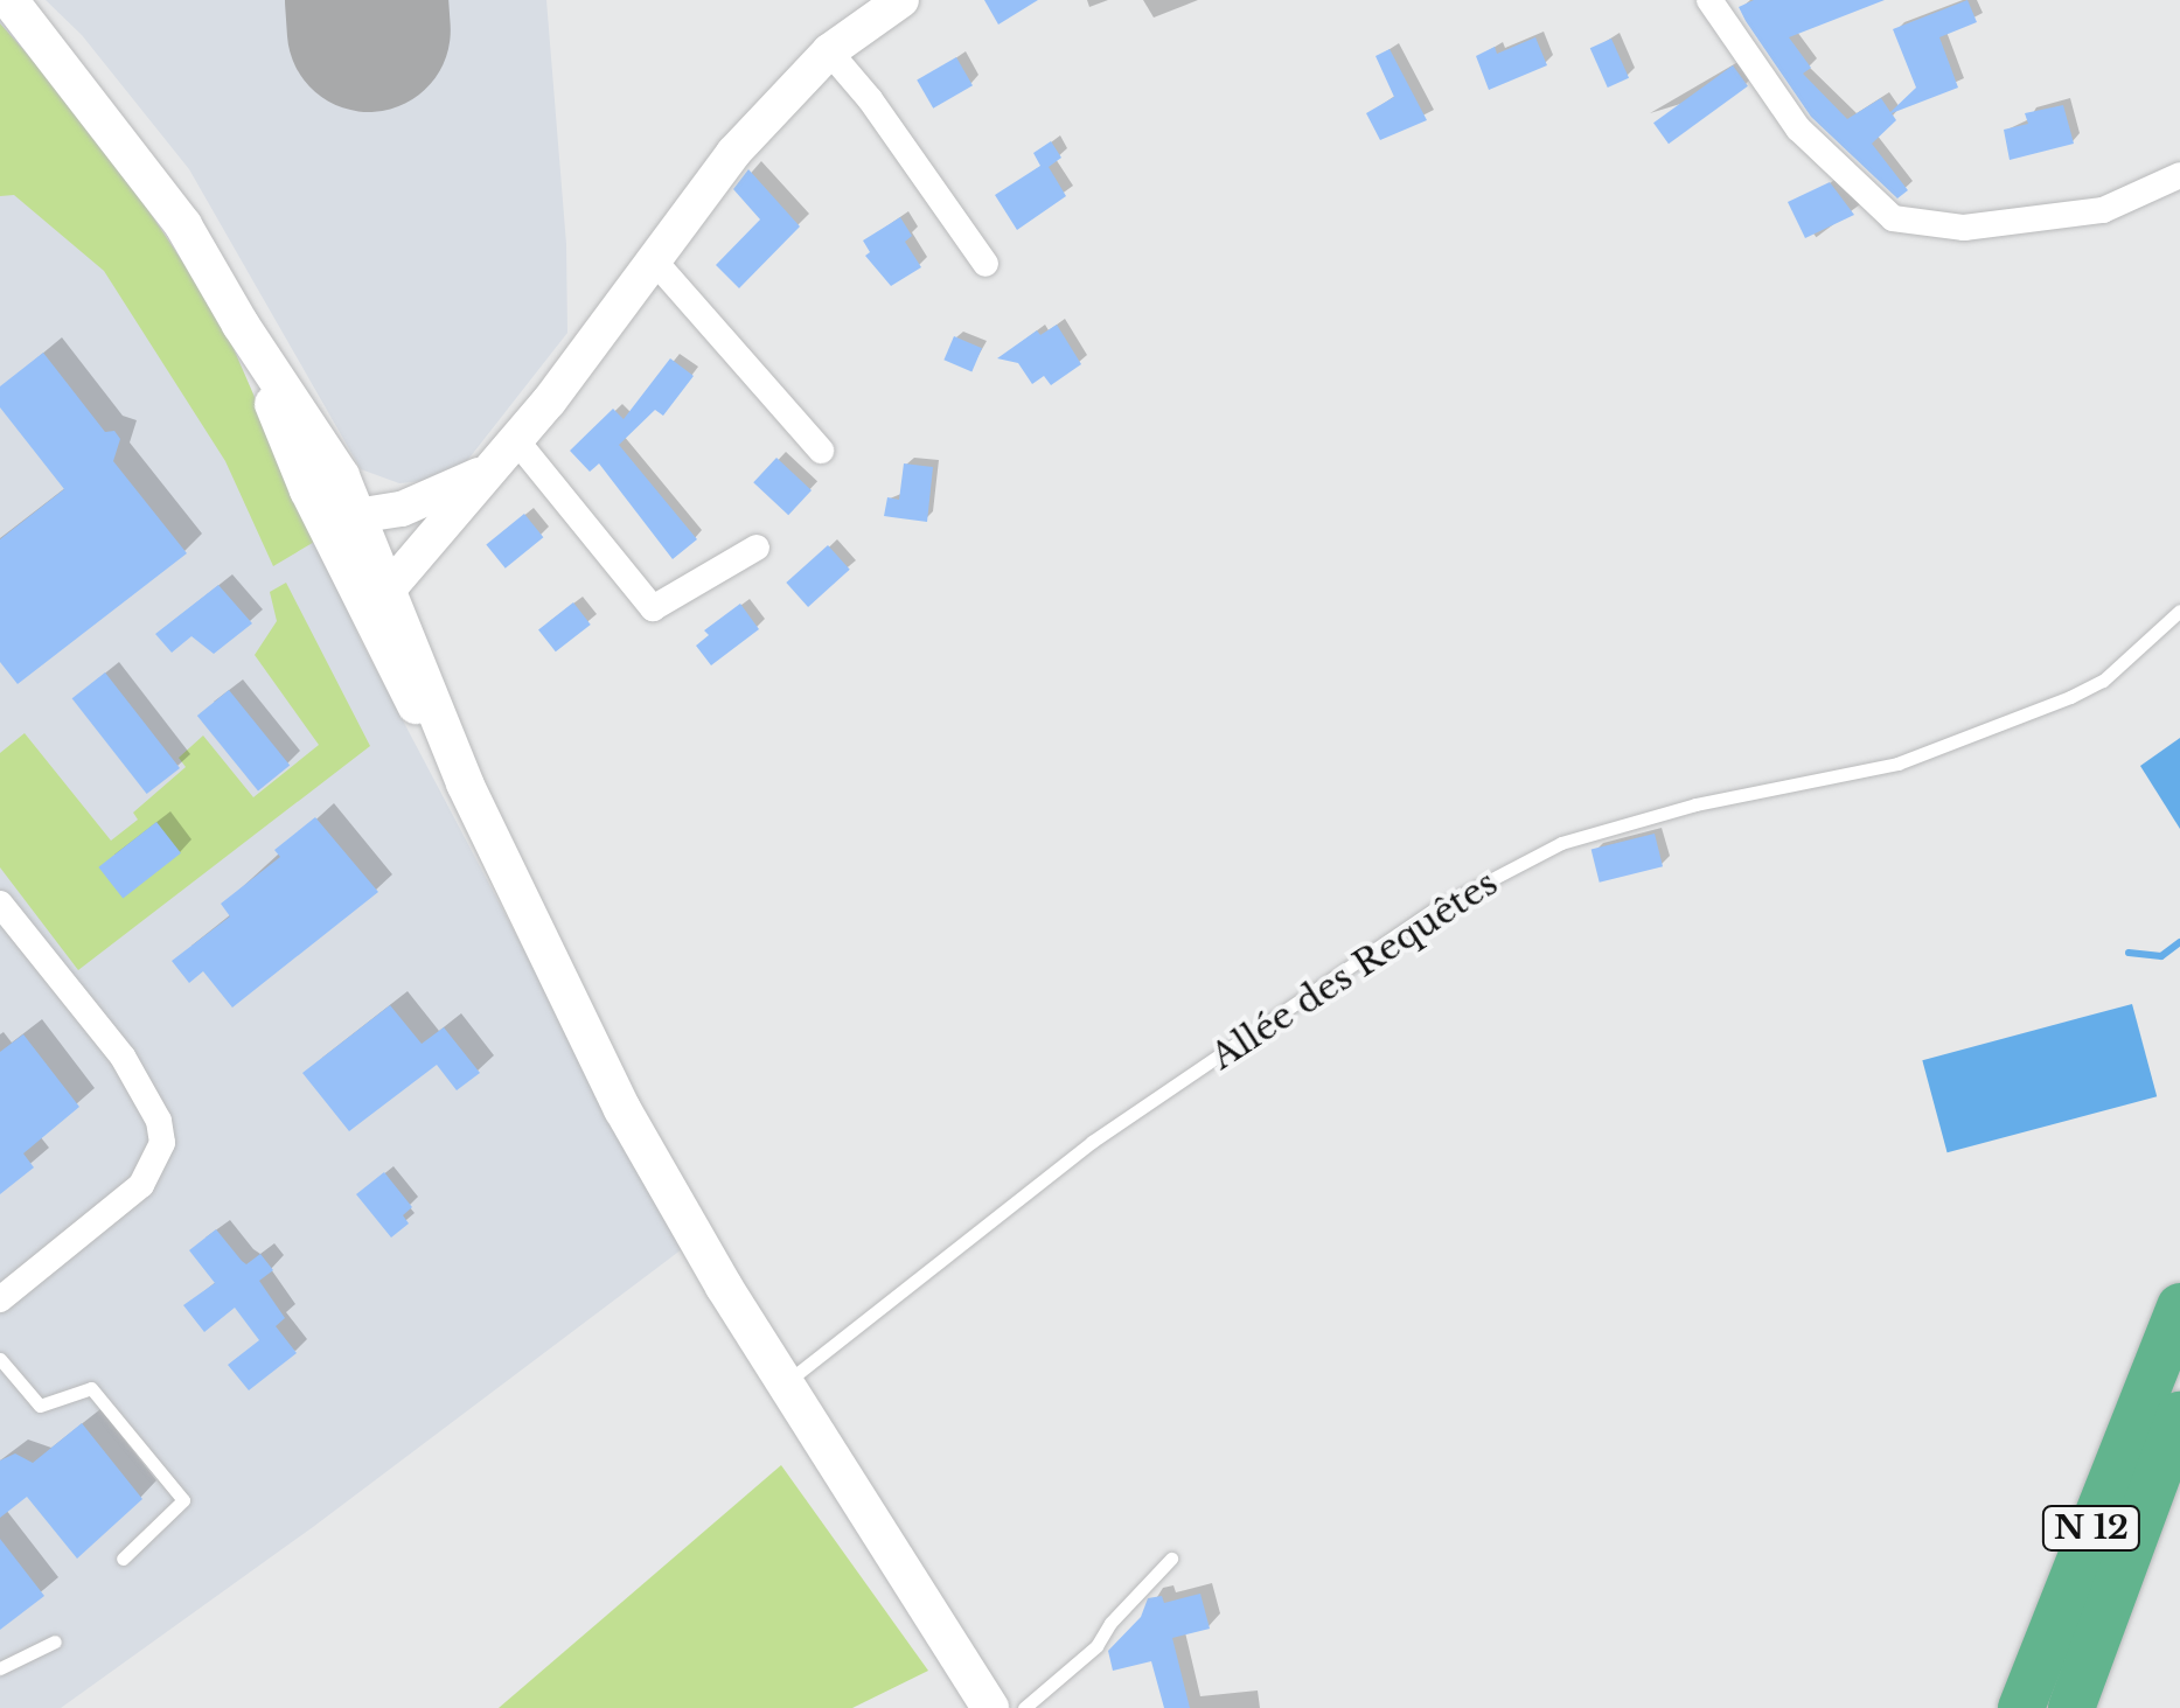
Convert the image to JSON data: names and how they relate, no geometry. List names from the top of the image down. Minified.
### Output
{"streets":{"highway":["N 12"],"lane":["Allée des Requêtes"]}}
